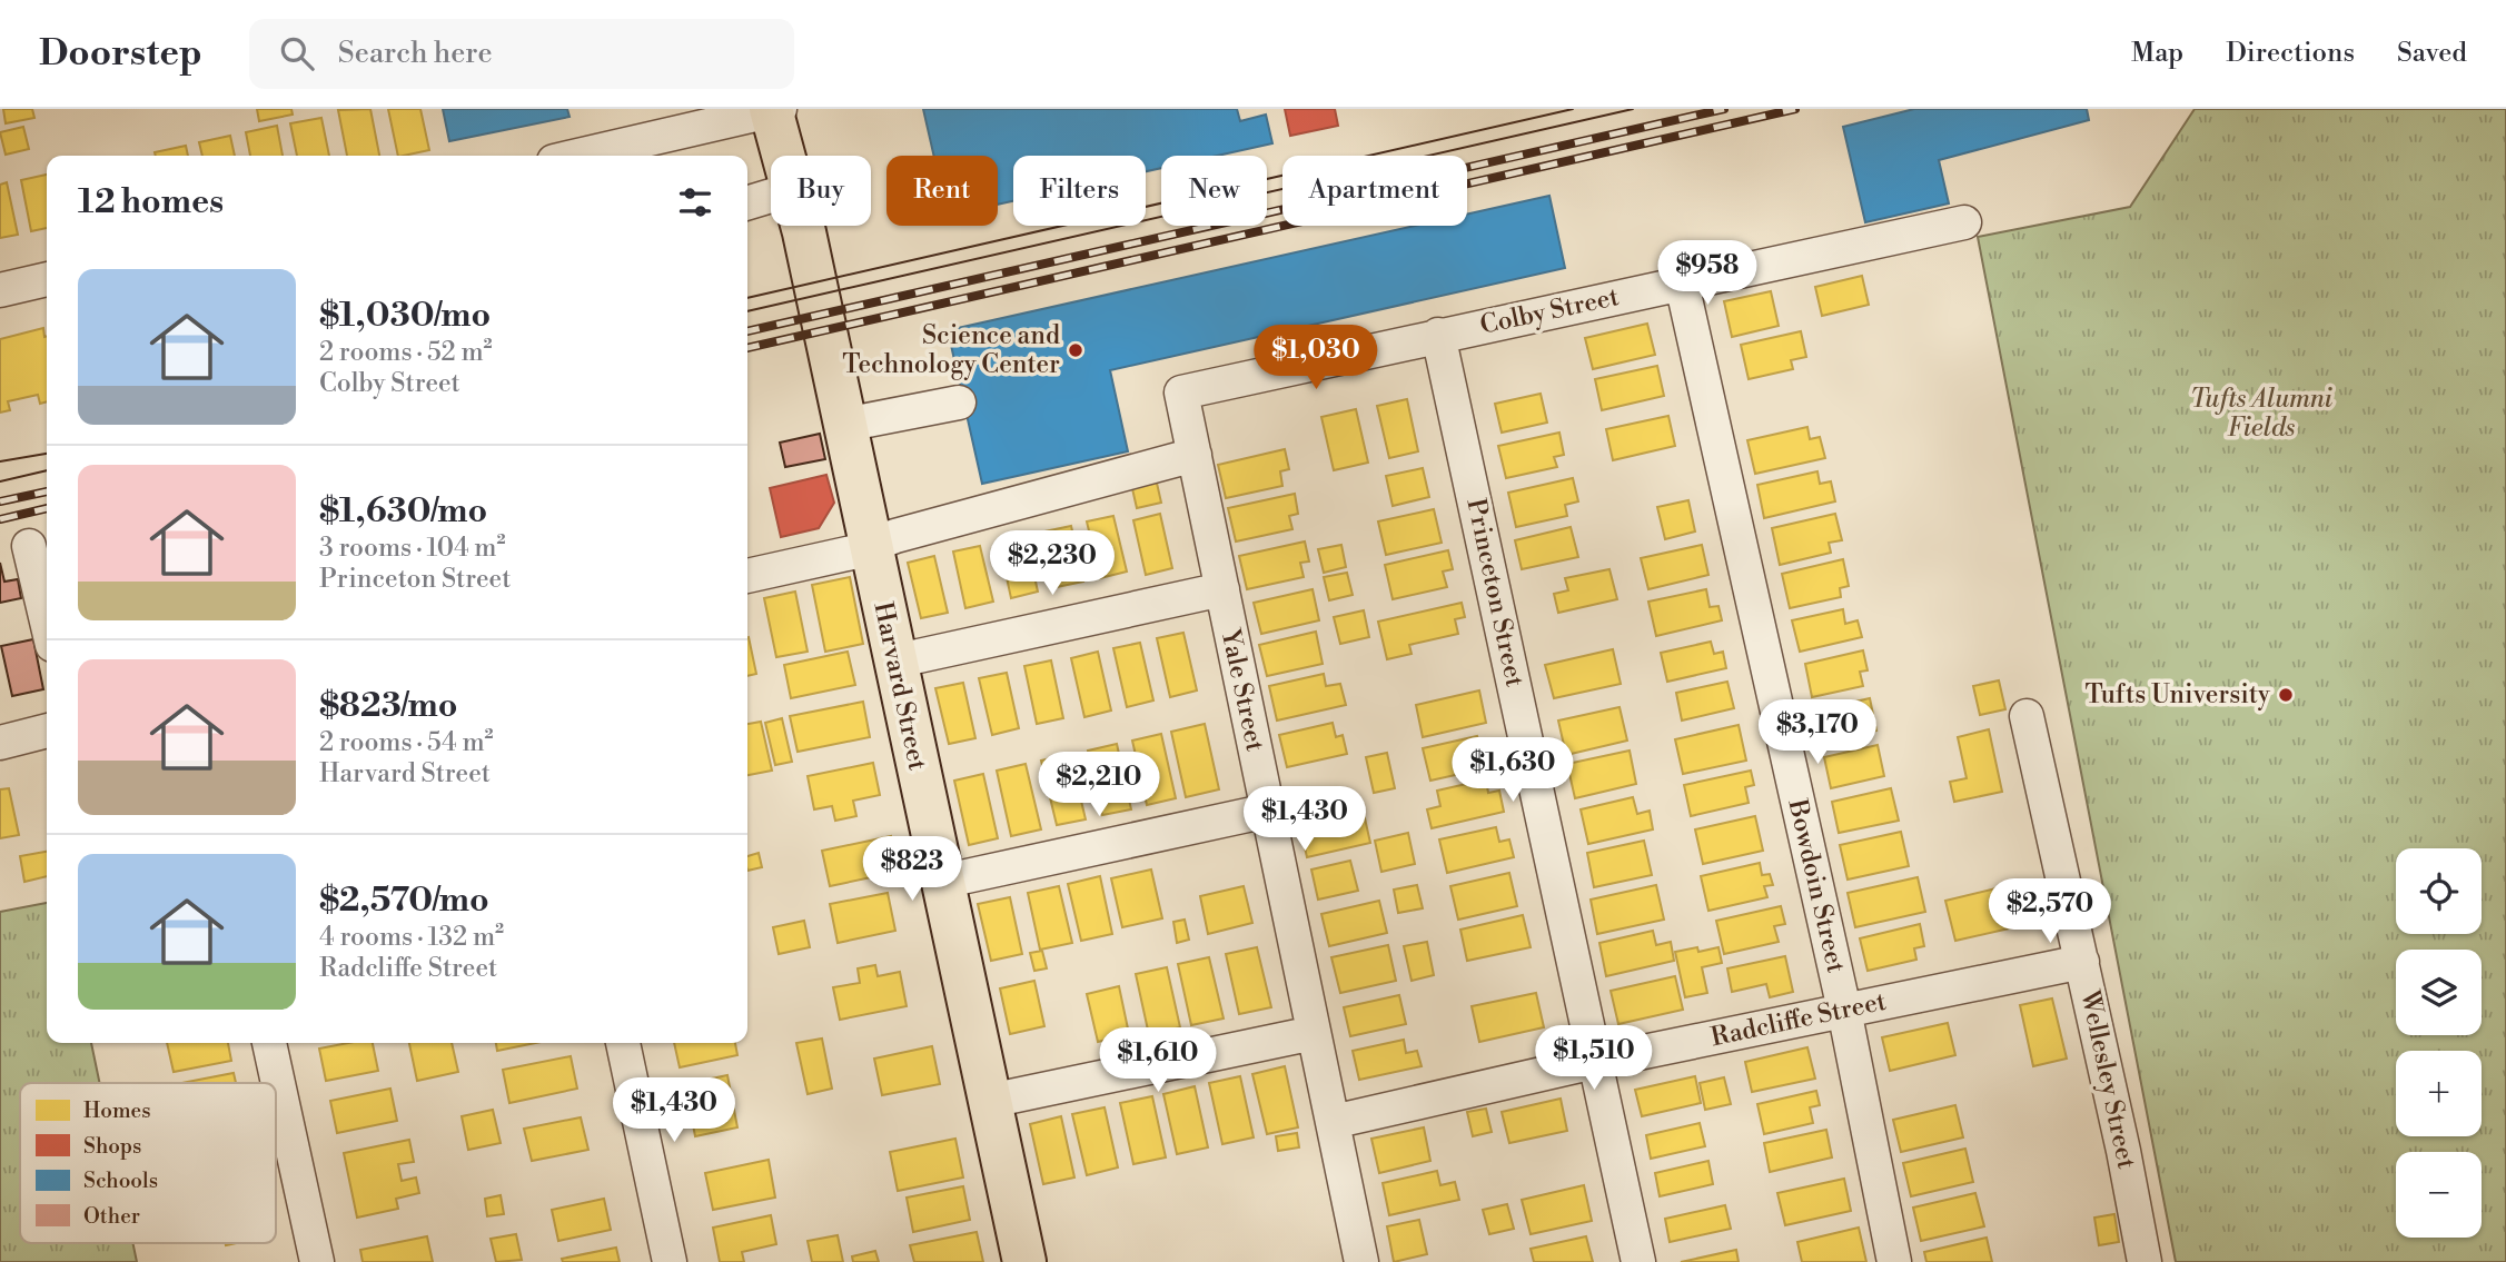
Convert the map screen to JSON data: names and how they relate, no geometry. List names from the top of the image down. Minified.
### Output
{"streets":{"main road":["Harvard Street"],"street":["Colby Street","Princeton Street","Yale Street","Bowdoin Street","Radcliffe Street","Wellesley Street"]},"crossings":[["Colby Street","Princeton Street"],["Colby Street","Yale Street"],["Colby Street","Bowdoin Street"],["Princeton Street","Radcliffe Street"],["Yale Street","Radcliffe Street"],["Bowdoin Street","Radcliffe Street"],["Radcliffe Street","Wellesley Street"]],"parks":["Tufts Alumni Fields"],"places":["Science and Technology Center","Tufts University"],"legend":["Homes","Shops","Schools","Other"],"page":{"header":"Doorstep","search":"Search here","nav":["Map","Directions","Saved"],"chip":["Buy","Rent","Filters","New","Apartment"],"heading":"12 homes","price":["$958","$1,030","$2,230","$3,170","$1,630","$2,210","$1,430","$823","$2,570","$1,510","$1,610","$1,430"],"list":[{"name":"$1,030/mo","note":"2 rooms · 52 m² · Colby Street"},{"name":"$1,630/mo","note":"3 rooms · 104 m² · Princeton Street"},{"name":"$823/mo","note":"2 rooms · 54 m² · Harvard Street"},{"name":"$2,570/mo","note":"4 rooms · 132 m² · Radcliffe Street"}],"map_buttons":["+","−"]}}
